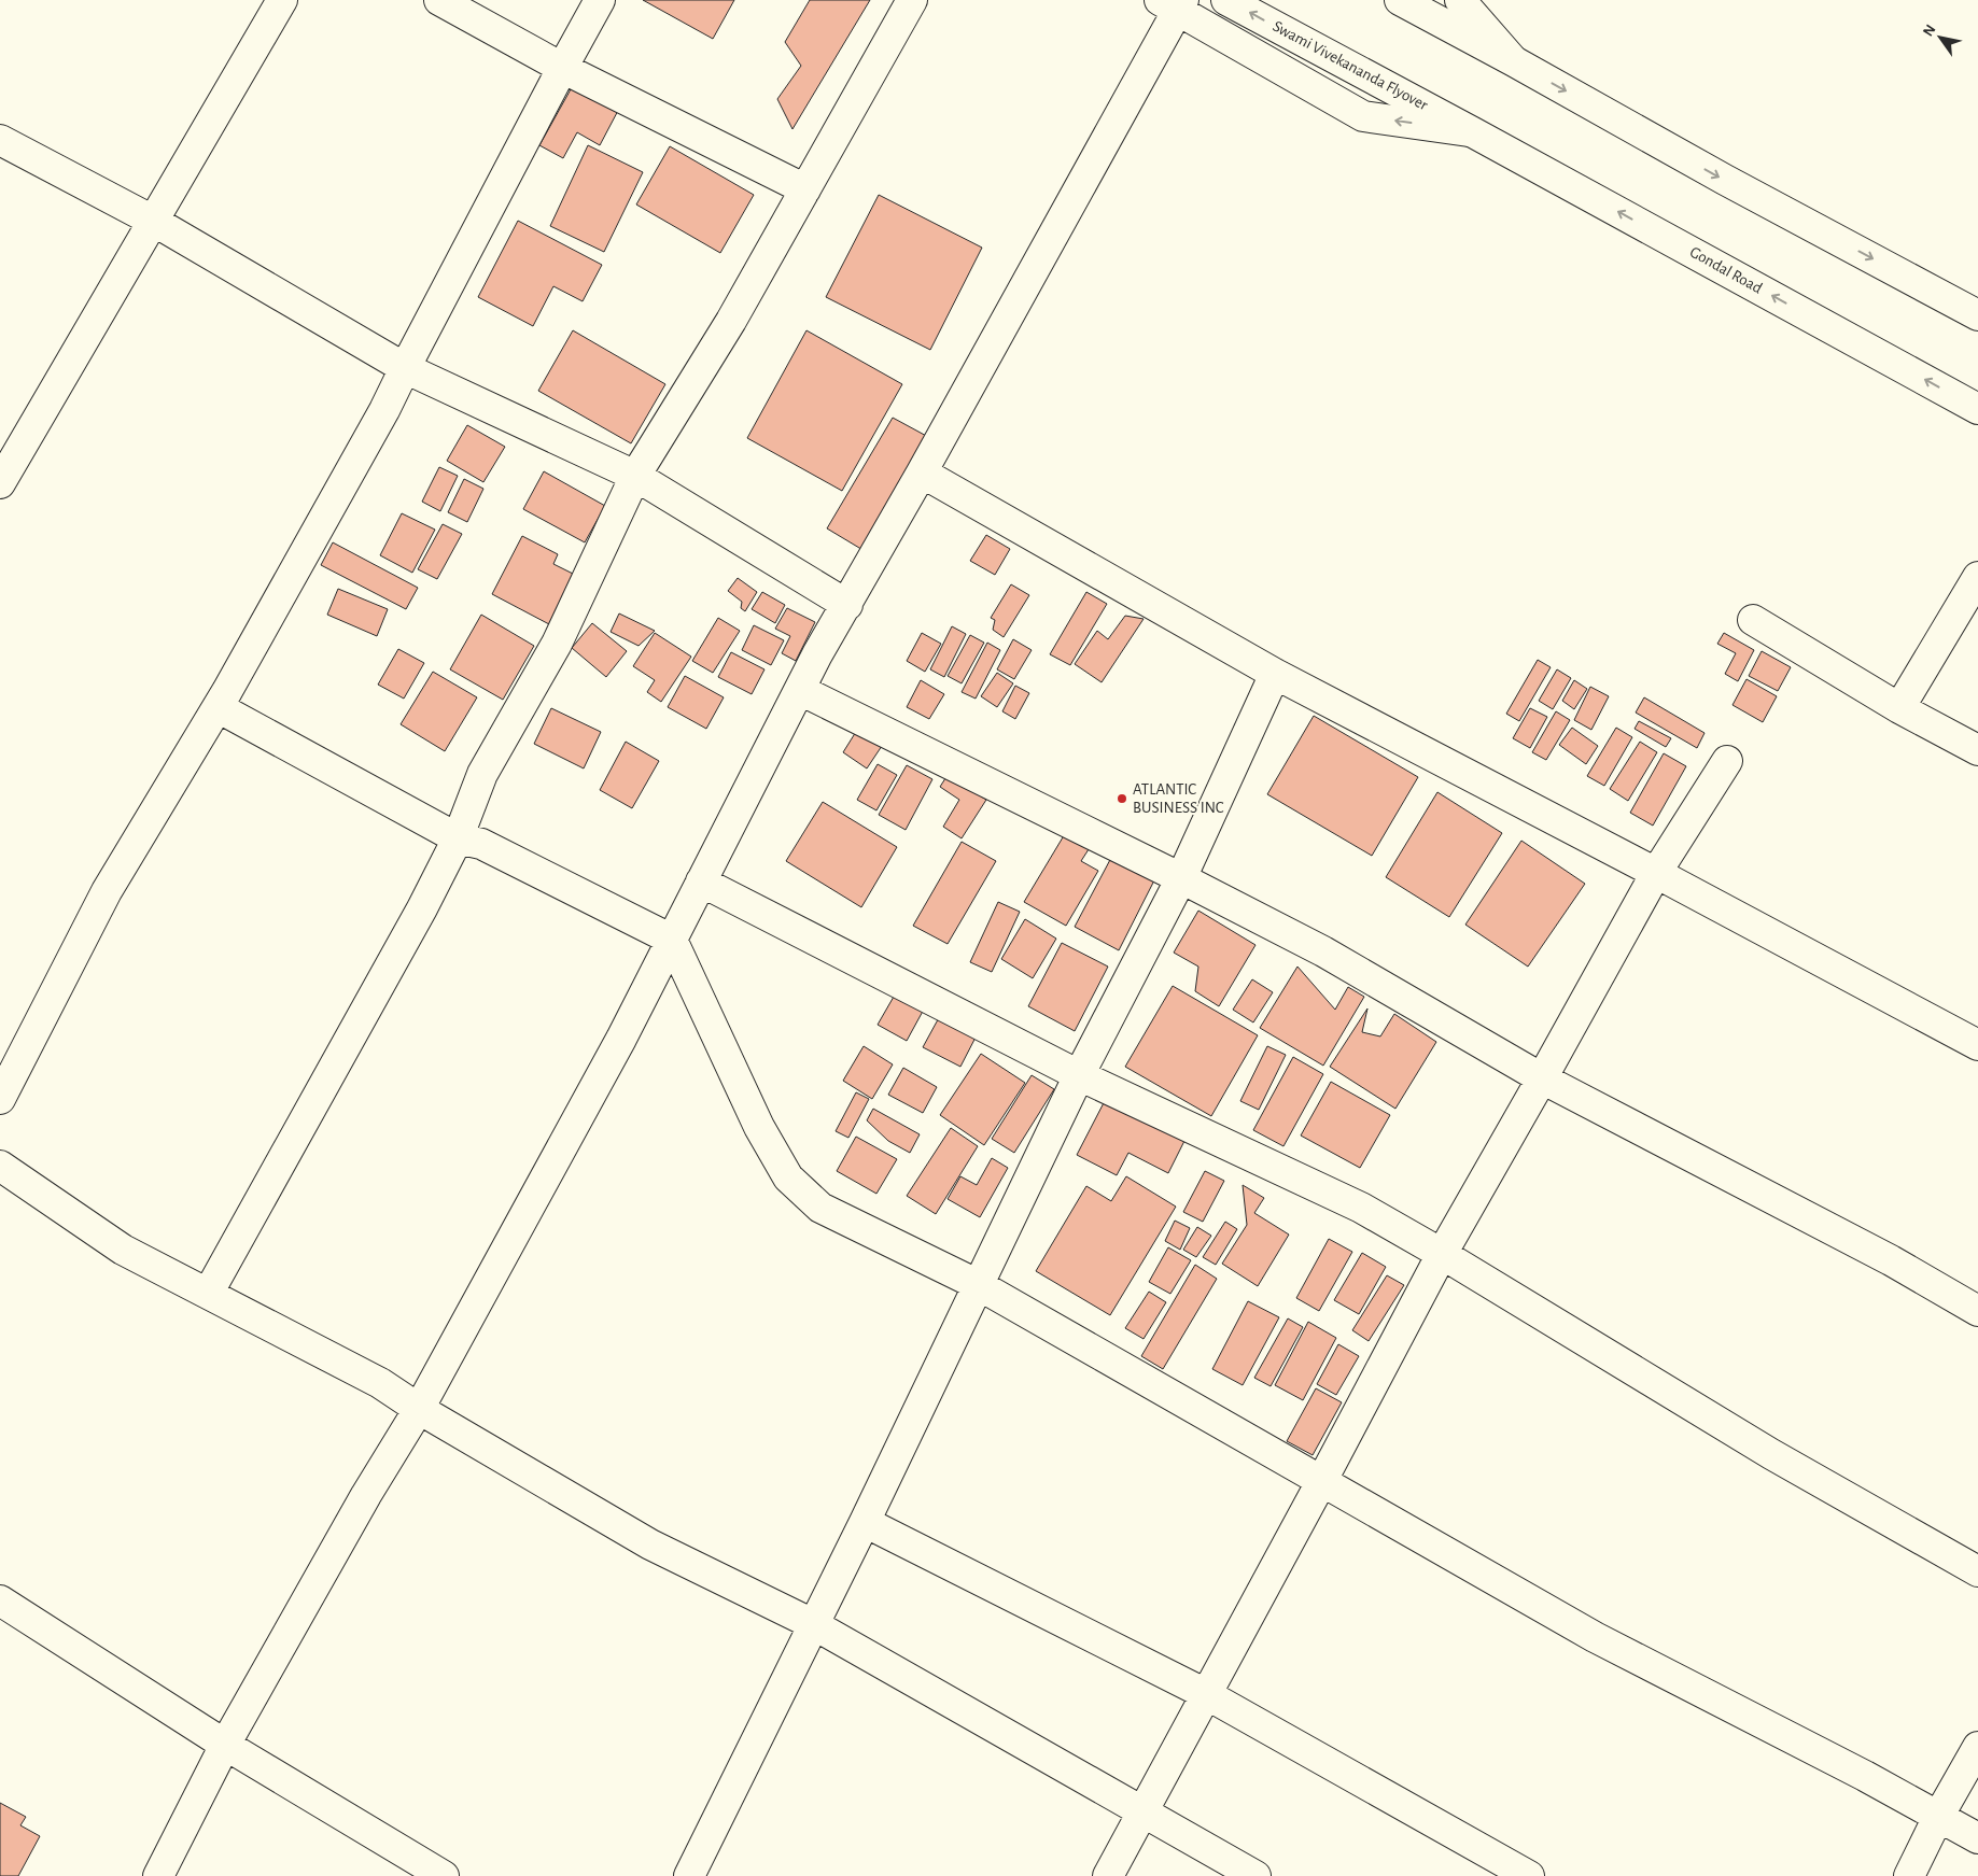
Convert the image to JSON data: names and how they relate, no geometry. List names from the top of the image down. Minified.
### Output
{"streets":{"street":["Swami Vivekananda Flyover","Gondal Road"]},"crossings":[["Swami Vivekananda Flyover","Gondal Road"]],"places":["ATLANTIC BUSINESS INC"],"north":"top left"}
